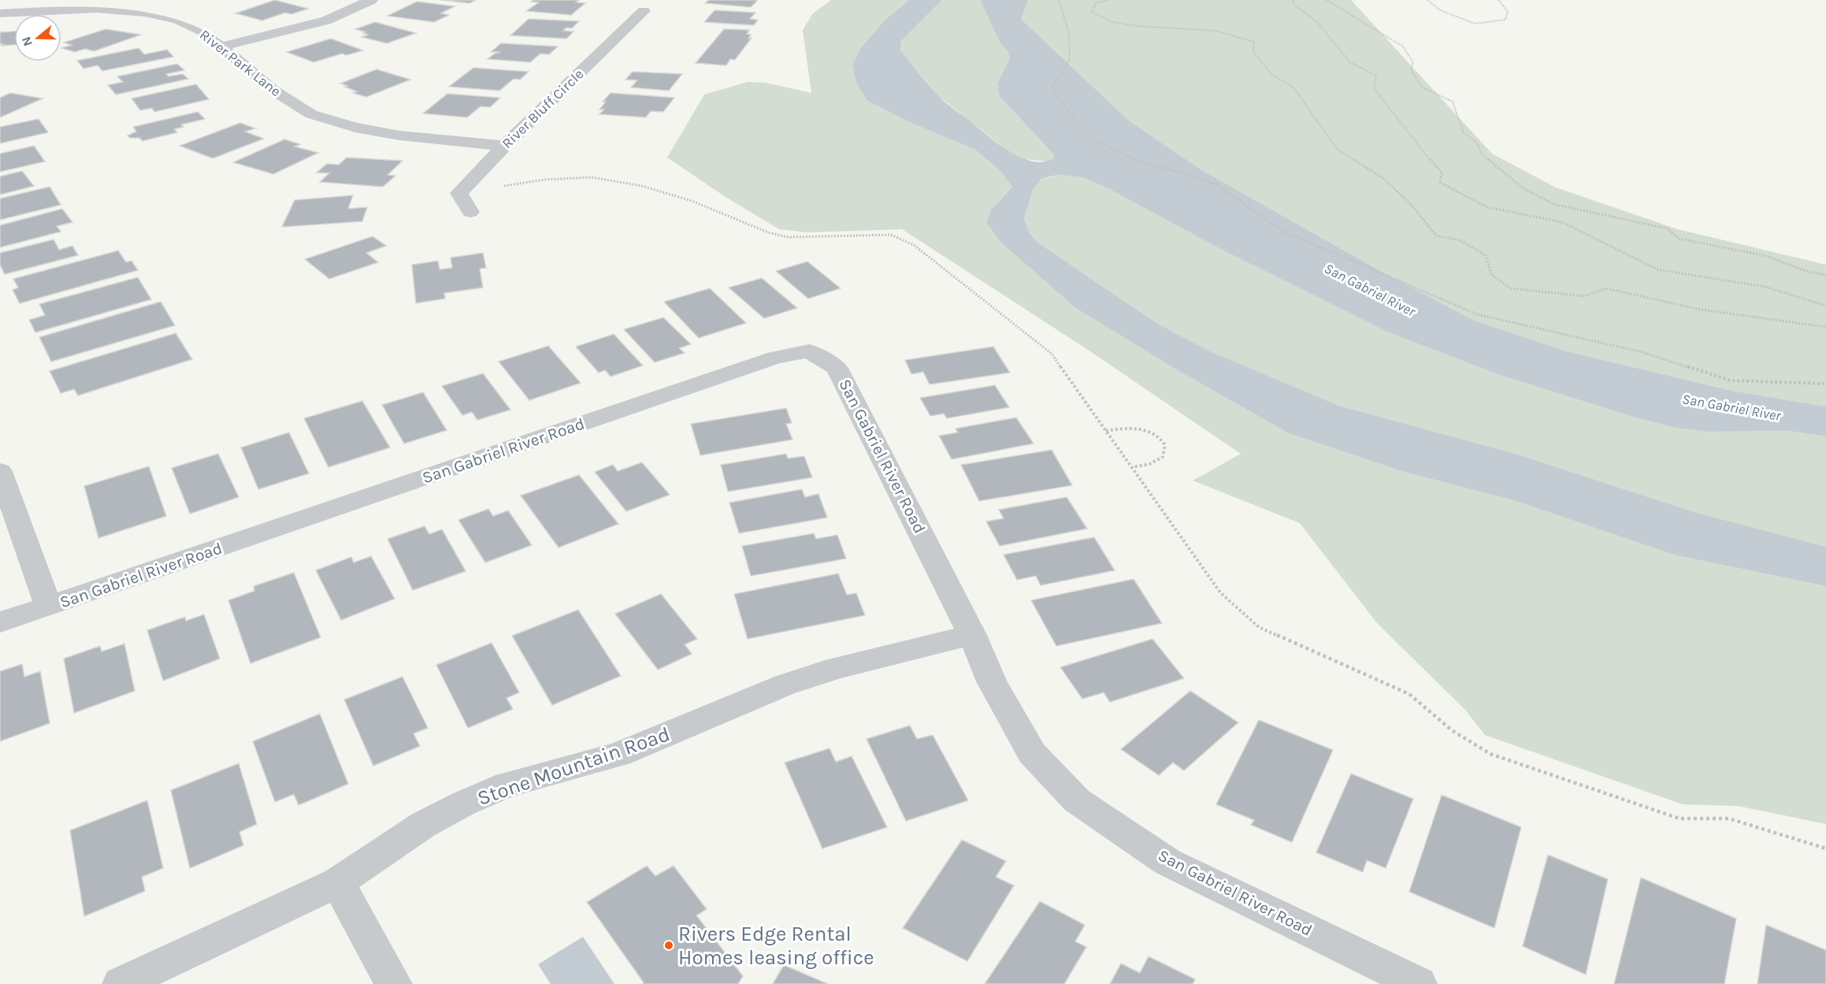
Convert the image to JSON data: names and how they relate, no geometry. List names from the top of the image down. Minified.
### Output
{"streets":{"street":["River Park Lane","River Bluff Circle","San Gabriel River Road","Stone Mountain Road"]},"crossings":[["River Park Lane","River Bluff Circle"],["San Gabriel River Road","Stone Mountain Road"]],"water":["San Gabriel River"],"places":["Rivers Edge Rental Homes leasing office"],"north":"left"}
